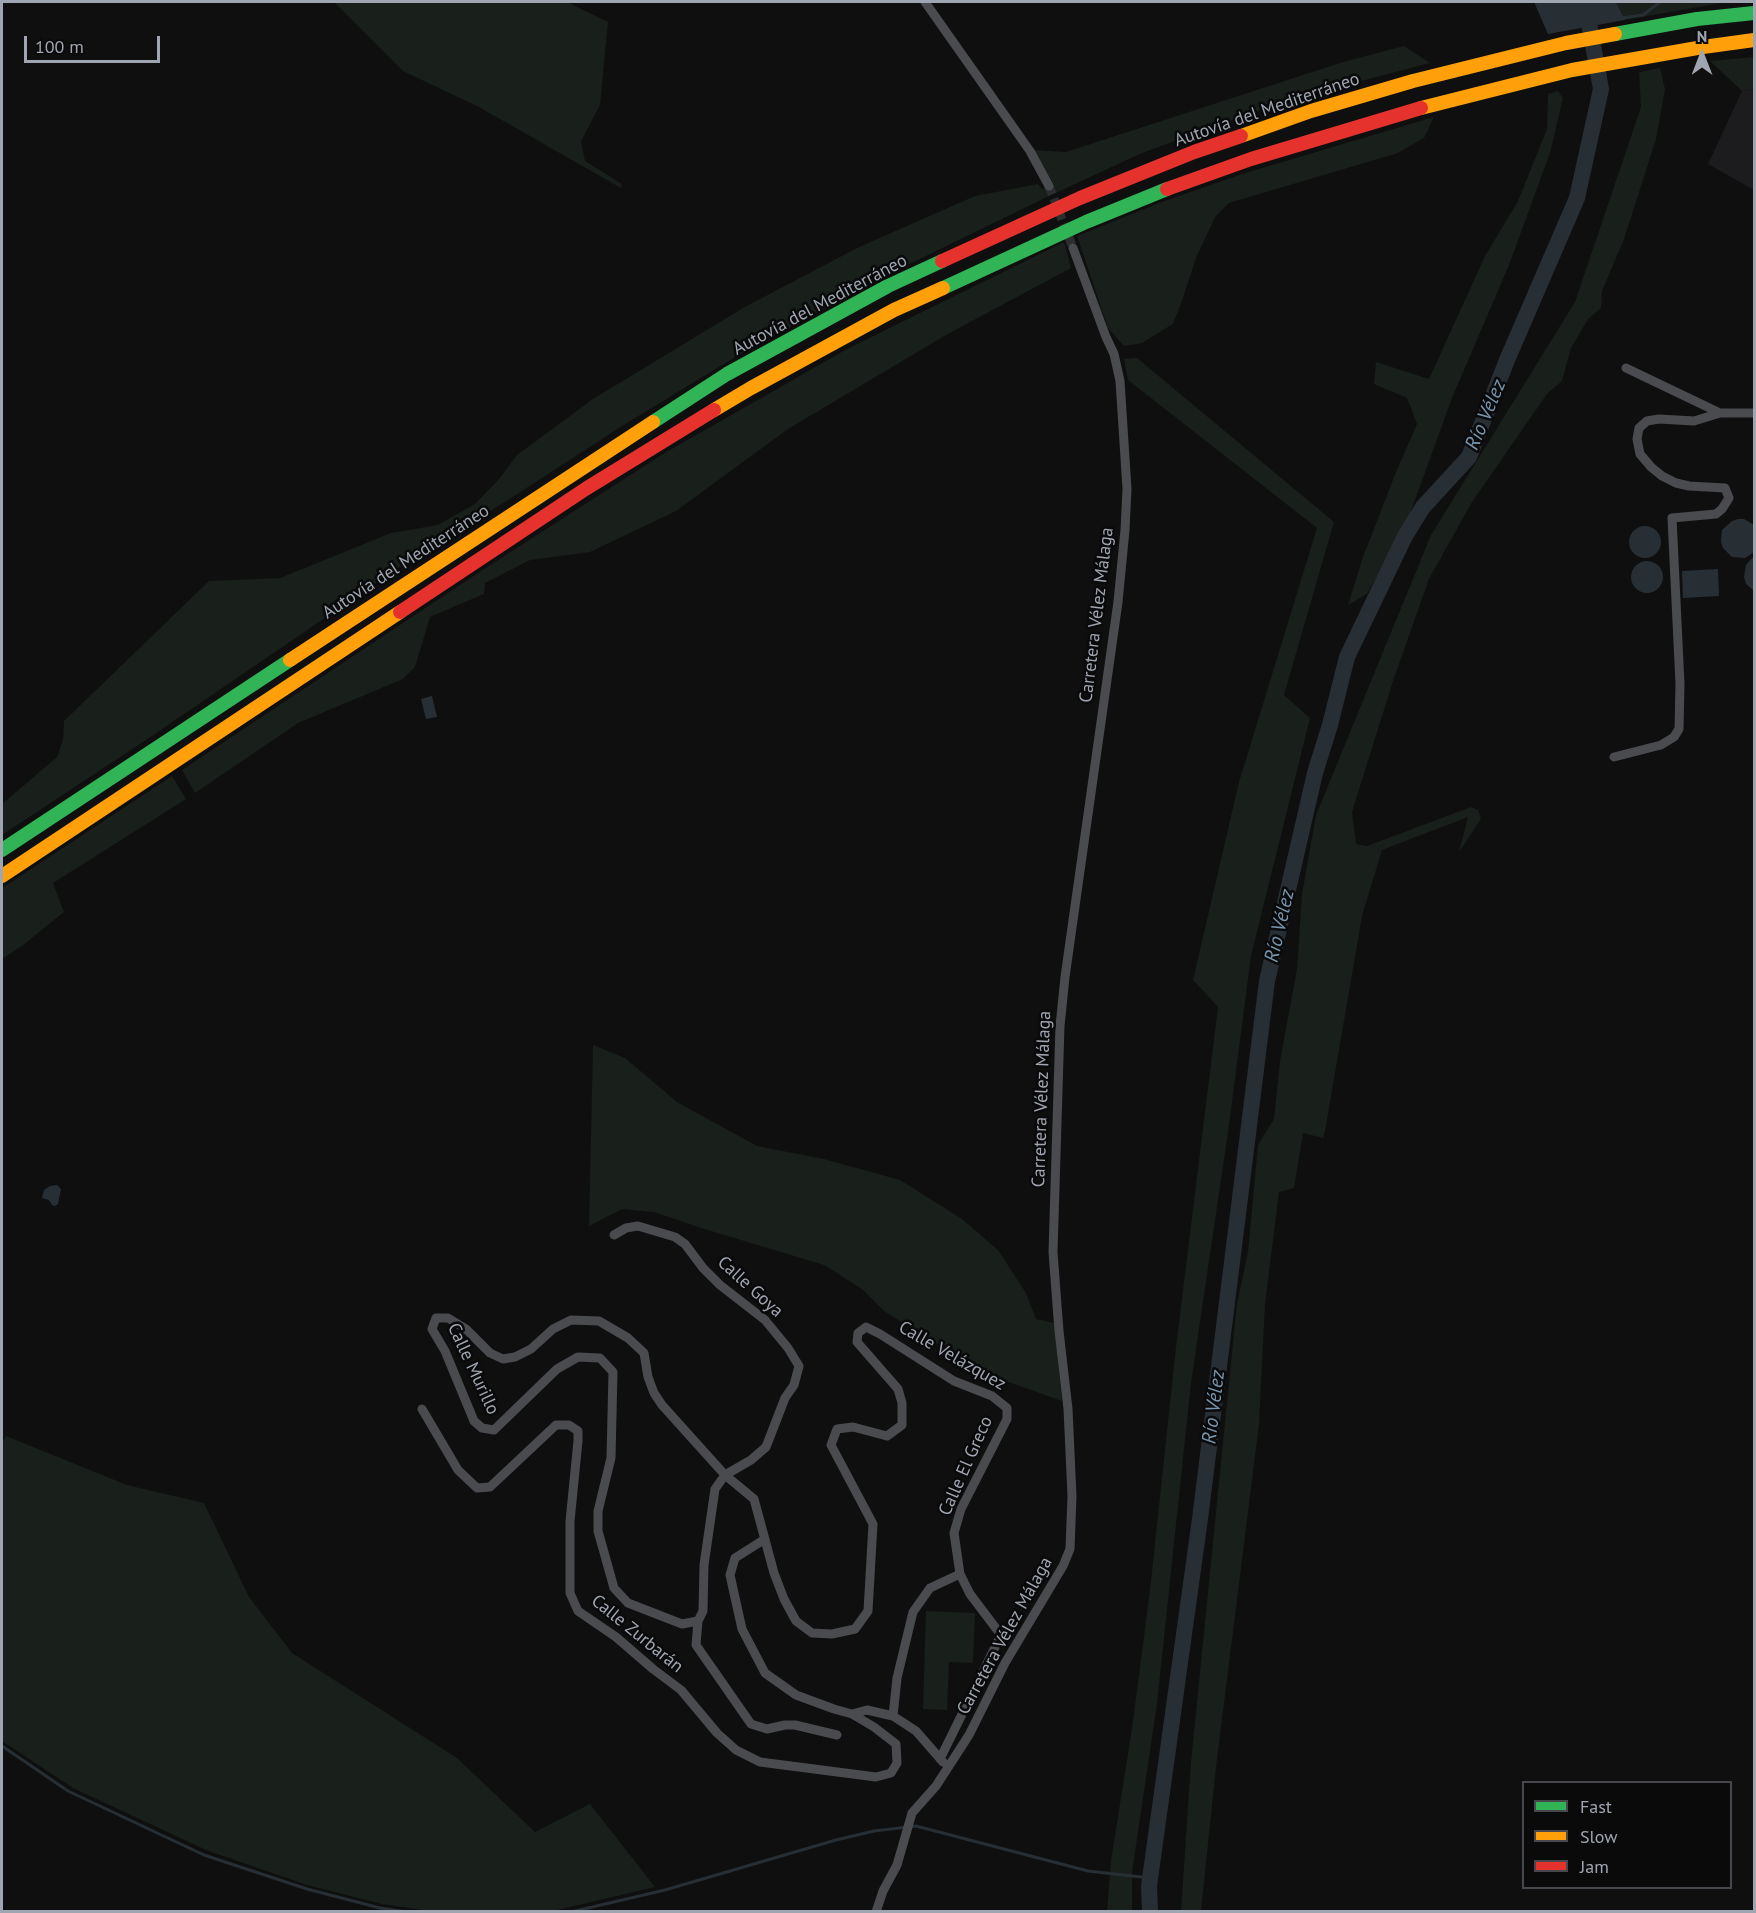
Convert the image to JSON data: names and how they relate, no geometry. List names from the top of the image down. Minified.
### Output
{"streets":{"highway":["Autovía del Mediterráneo"],"street":["Carretera Vélez Málaga","Calle Goya","Calle Velázquez","Calle Murillo","Calle El Greco","Calle Zurbarán"]},"crossings":[["Carretera Vélez Málaga","Calle Zurbarán"],["Calle Goya","Calle Velázquez"],["Calle Goya","Calle Murillo"],["Calle Velázquez","Calle Murillo"],["Calle Velázquez","Calle El Greco"],["Calle Velázquez","Calle Zurbarán"],["Calle El Greco","Calle Zurbarán"]],"water":["Río Vélez"],"legend":["Fast","Slow","Jam"],"scale_bar":"100 m","north":"top"}
